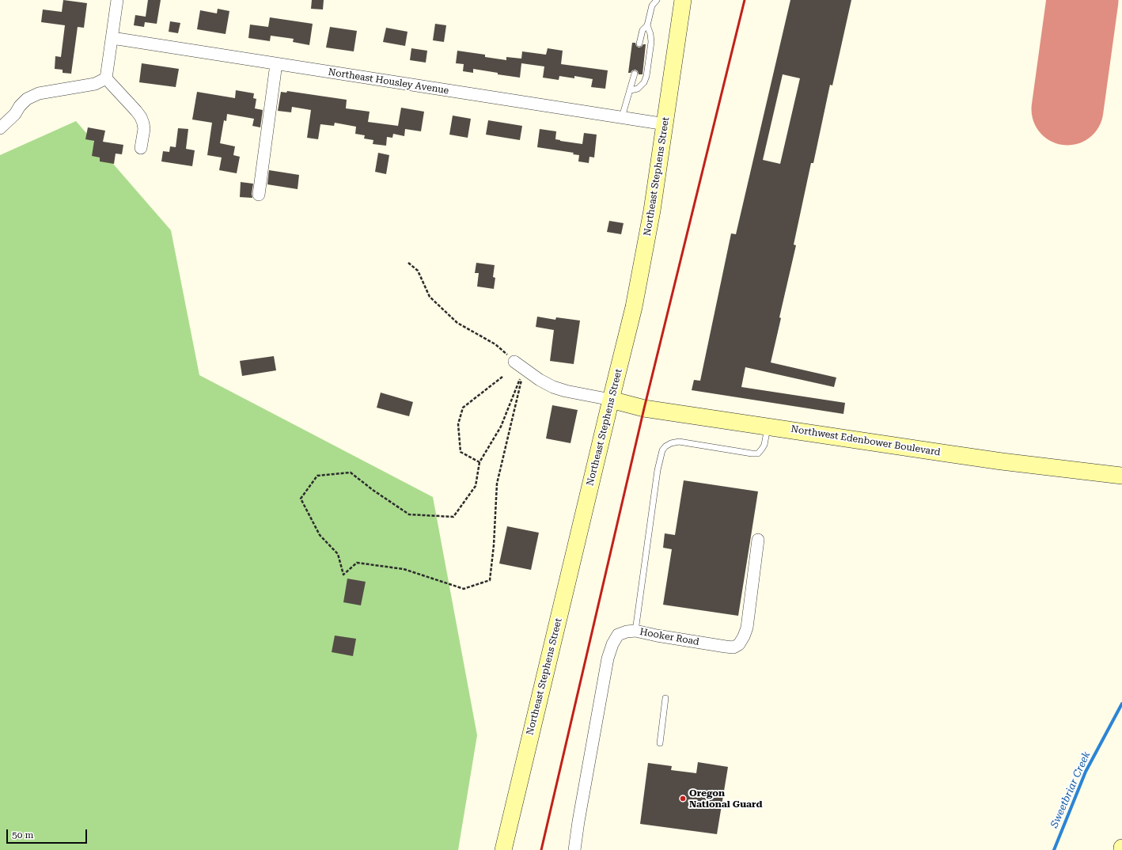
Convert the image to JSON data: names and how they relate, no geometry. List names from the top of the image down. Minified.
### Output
{"streets":{"main road":["Northeast Stephens Street","Northwest Edenbower Boulevard"],"street":["Northeast Housley Avenue","Hooker Road"]},"crossings":[["Northeast Housley Avenue","Northeast Stephens Street"],["Northeast Stephens Street","Northwest Edenbower Boulevard"]],"water":["Sweetbriar Creek"],"places":["Oregon National Guard"],"scale_bar":"50 m"}
